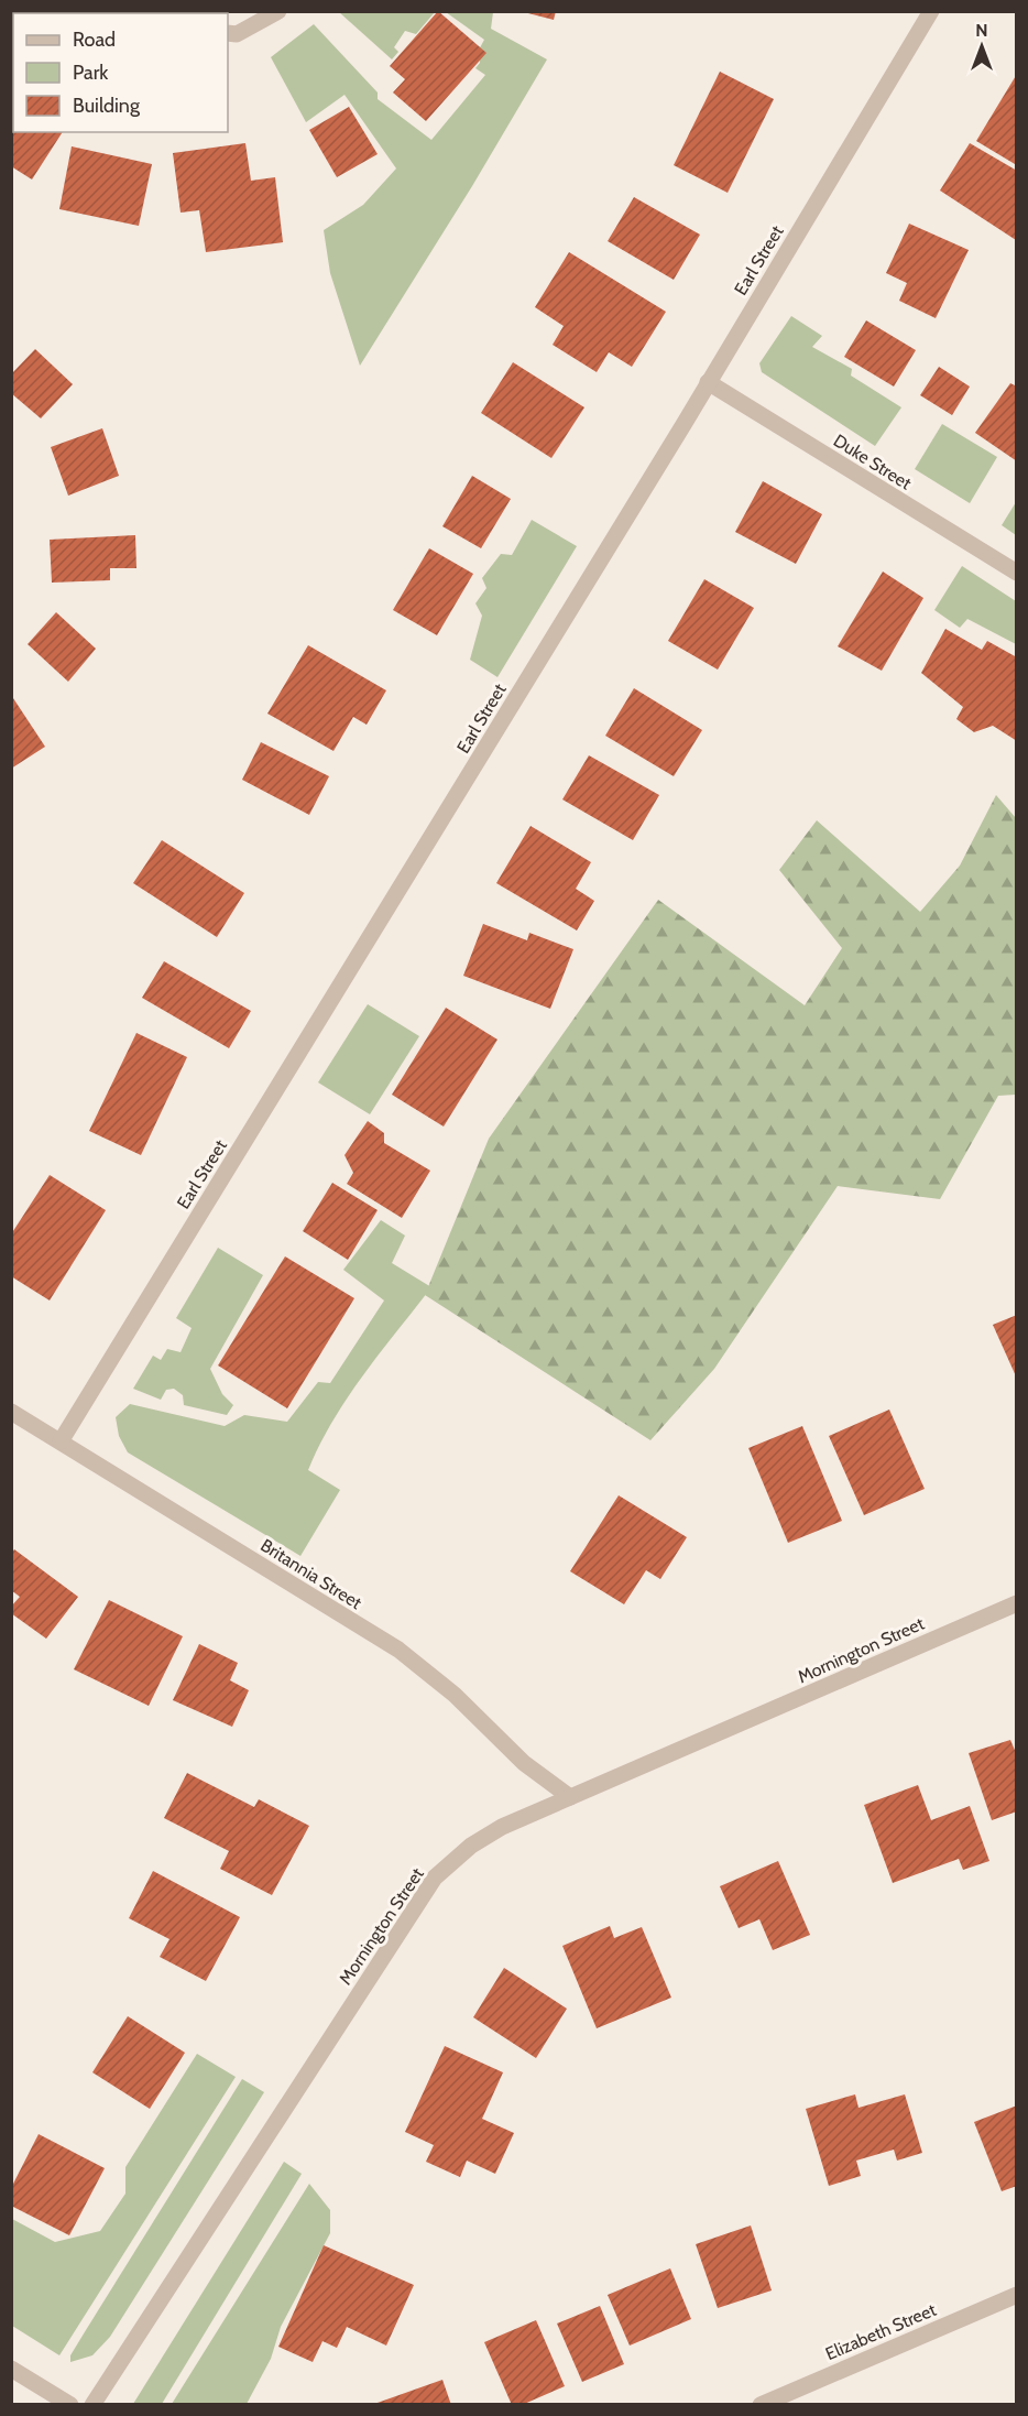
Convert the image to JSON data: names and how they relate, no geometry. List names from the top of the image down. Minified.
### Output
{"streets":{"street":["Earl Street","Duke Street","Britannia Street","Mornington Street","Elizabeth Street"]},"crossings":[["Earl Street","Duke Street"],["Earl Street","Britannia Street"],["Britannia Street","Mornington Street"]],"legend":["Road","Park","Building"],"north":"top"}
